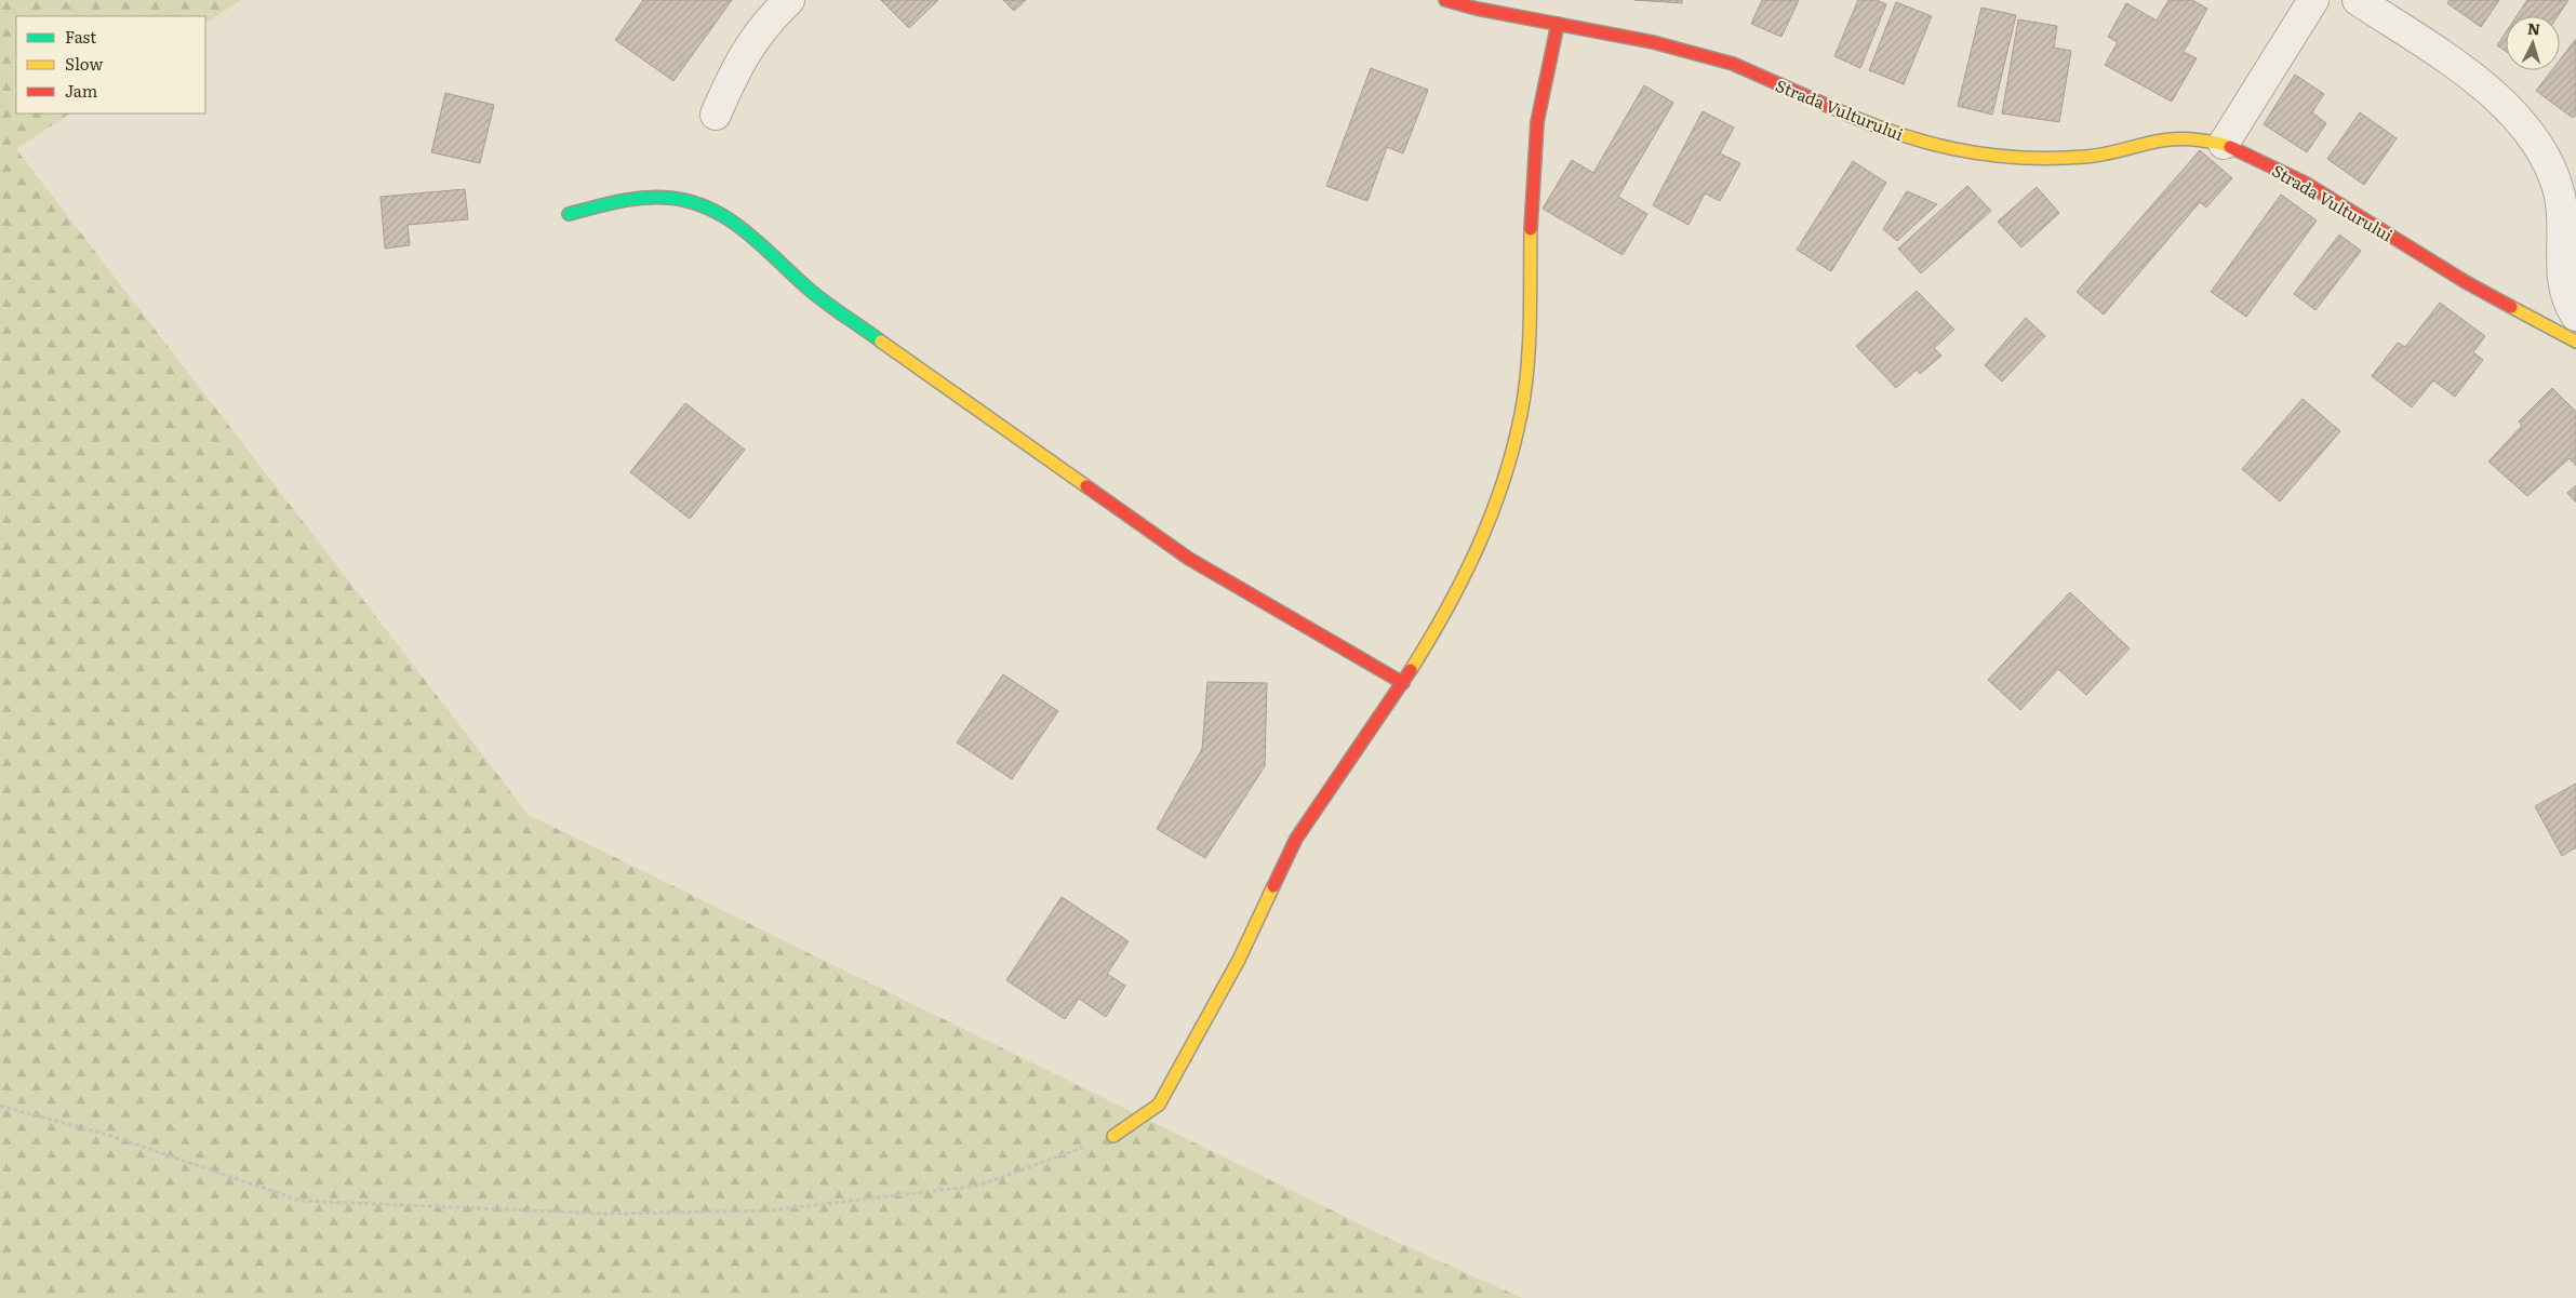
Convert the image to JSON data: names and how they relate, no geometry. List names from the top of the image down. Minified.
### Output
{"streets":{"street":["Strada Vulturului"]},"legend":["Fast","Slow","Jam"],"north":"top"}
